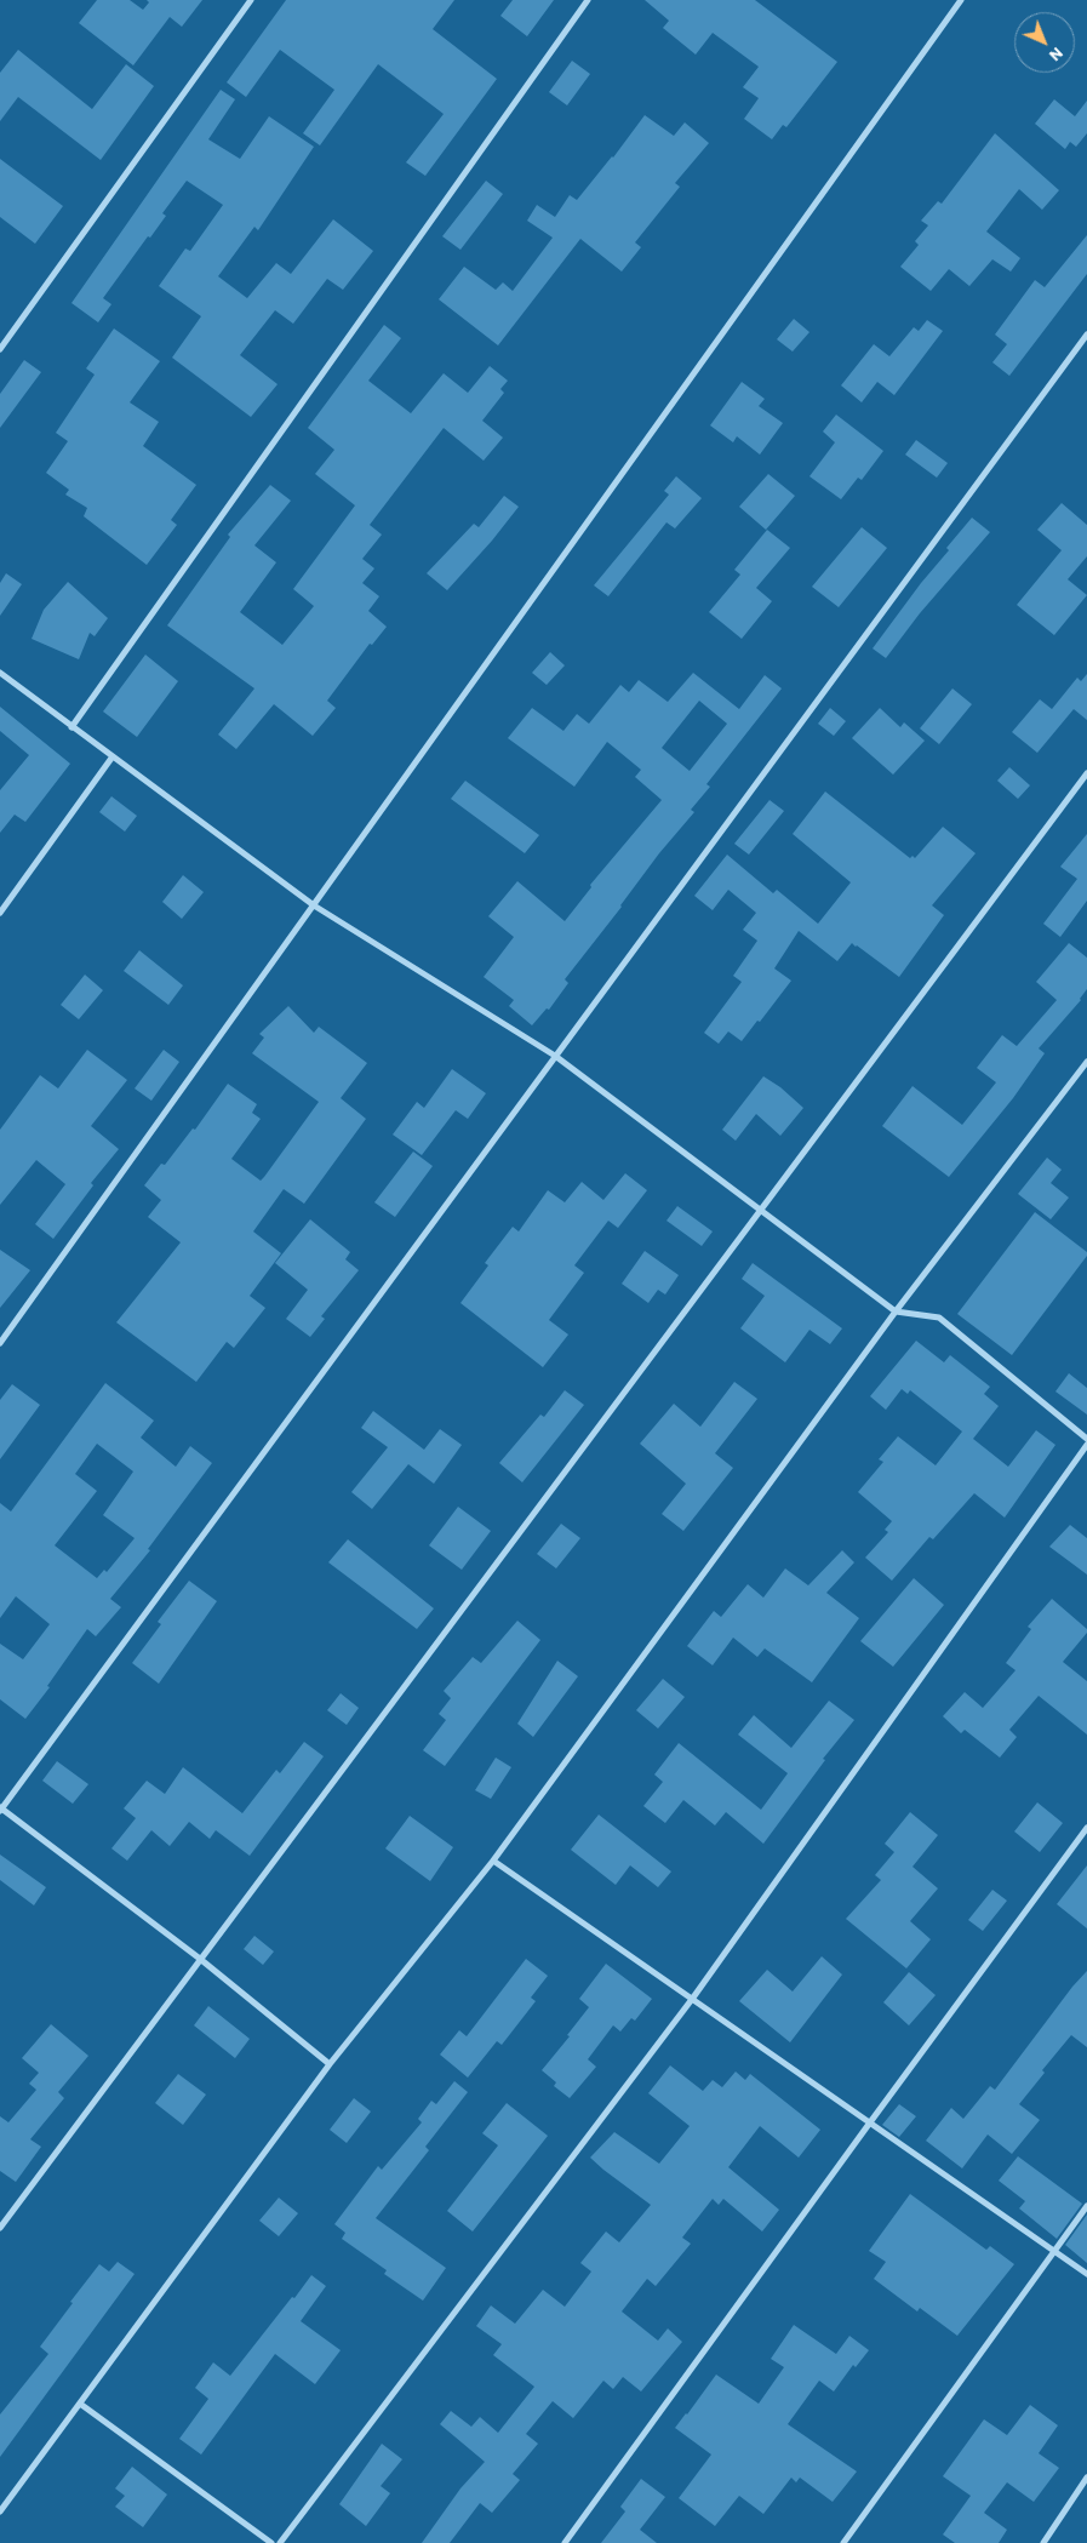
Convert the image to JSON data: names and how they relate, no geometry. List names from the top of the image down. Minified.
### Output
{"north":"bottom right"}
